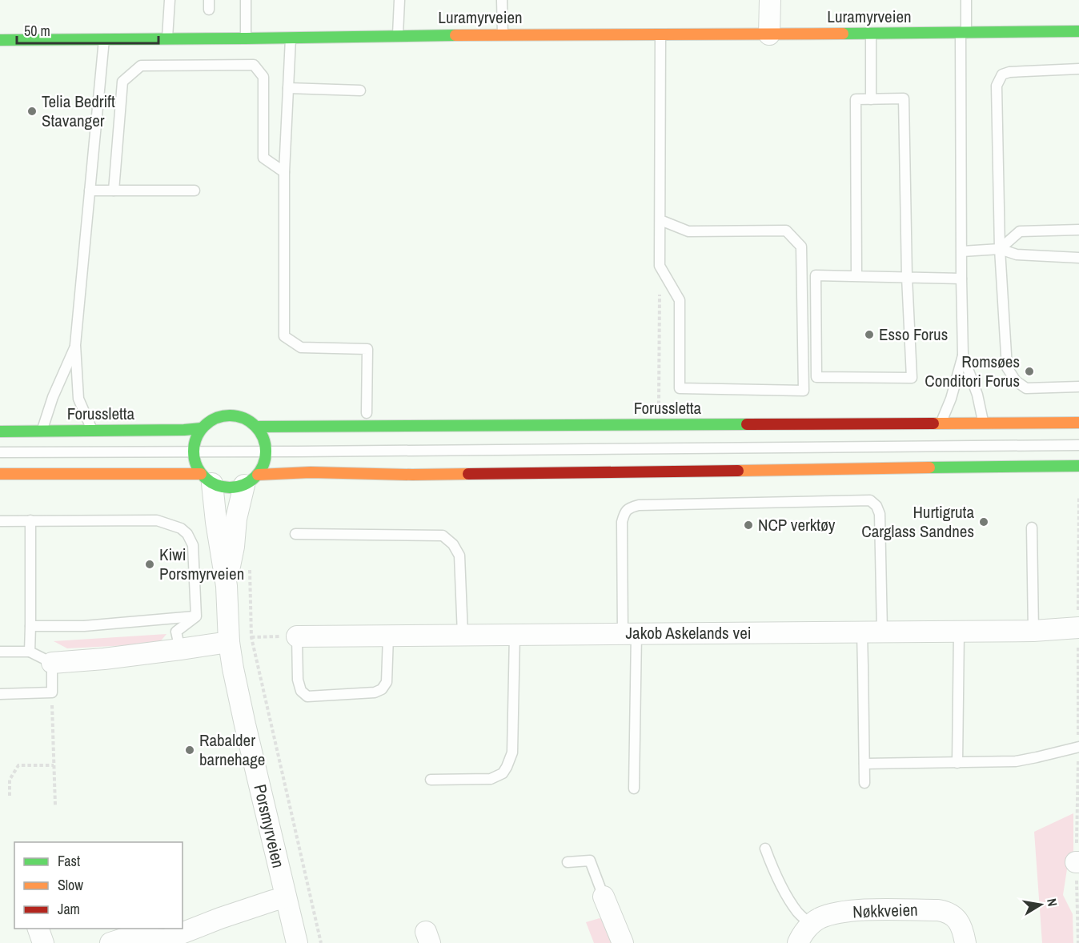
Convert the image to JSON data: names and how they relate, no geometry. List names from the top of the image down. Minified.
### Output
{"streets":{"main road":["Luramyrveien","Forussletta"],"street":["Jakob Askelands vei","Porsmyrveien","Nøkkveien"]},"places":["Telia Bedrift Stavanger","Esso Forus","Romsøes Conditori Forus","Hurtigruta Carglass Sandnes","NCP verktøy","Kiwi Porsmyrveien","Rabalder barnehage"],"legend":["Fast","Slow","Jam"],"scale_bar":"50 m","north":"right"}
